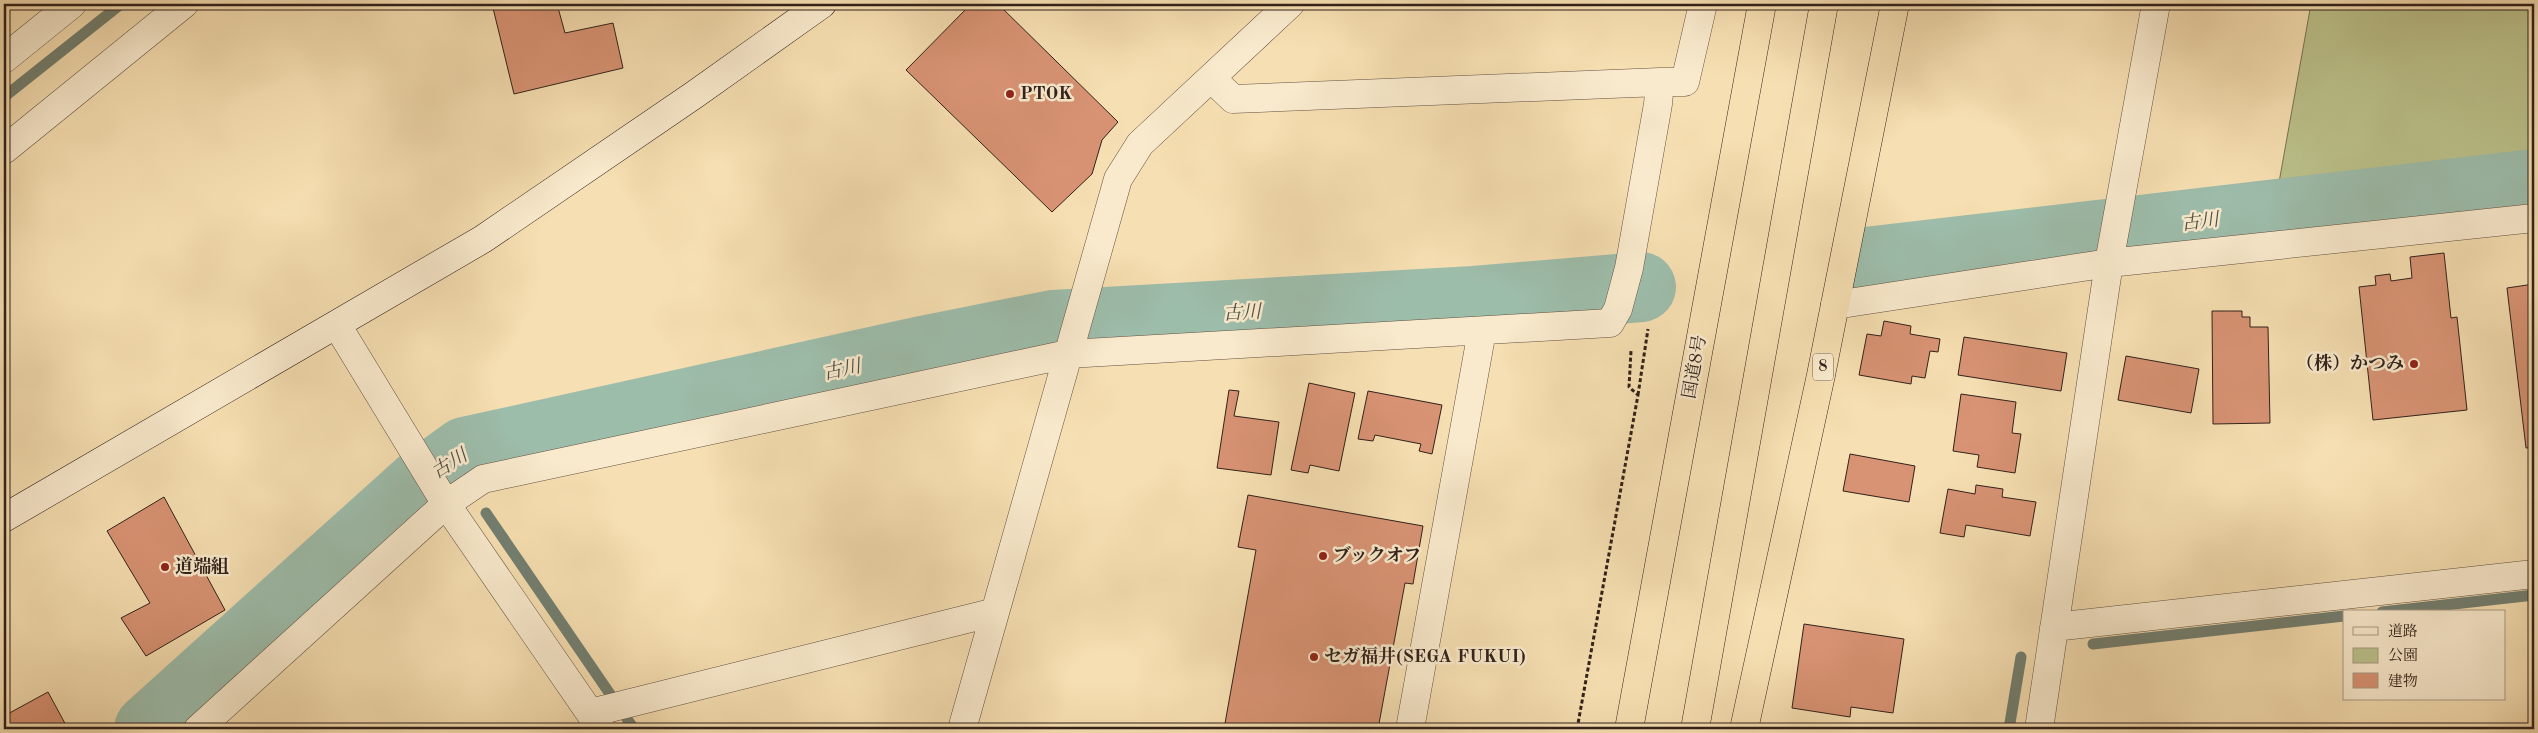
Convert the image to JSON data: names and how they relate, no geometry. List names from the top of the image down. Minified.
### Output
{"streets":{"highway":["国道8号","8"]},"water":["古川"],"places":["PTOK","（株）かつみ","ブックオフ","道端組","セガ福井(SEGA FUKUI)"],"legend":["道路","公園","建物"]}
